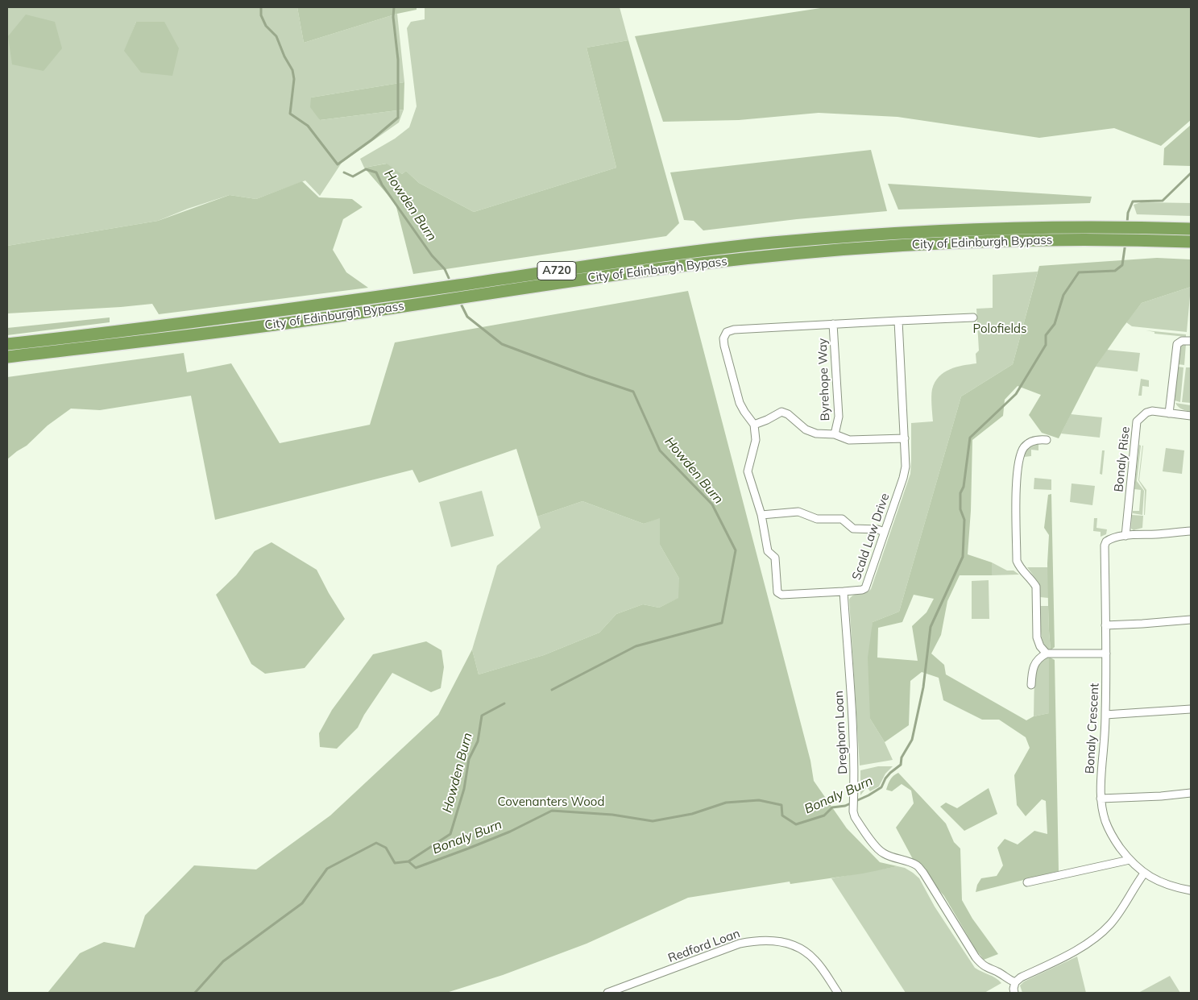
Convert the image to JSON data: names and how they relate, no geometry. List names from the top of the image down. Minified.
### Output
{"streets":{"highway":["City of Edinburgh Bypass","A720"],"street":["Byrehope Way","Bonaly Rise","Scald Law Drive","Bonaly Crescent","Dreghorn Loan","Redford Loan"]},"crossings":[["Bonaly Rise","Bonaly Crescent"],["Scald Law Drive","Dreghorn Loan"]],"water":["Howden Burn","Bonaly Burn"],"parks":["Polofields","Covenanters Wood"]}
